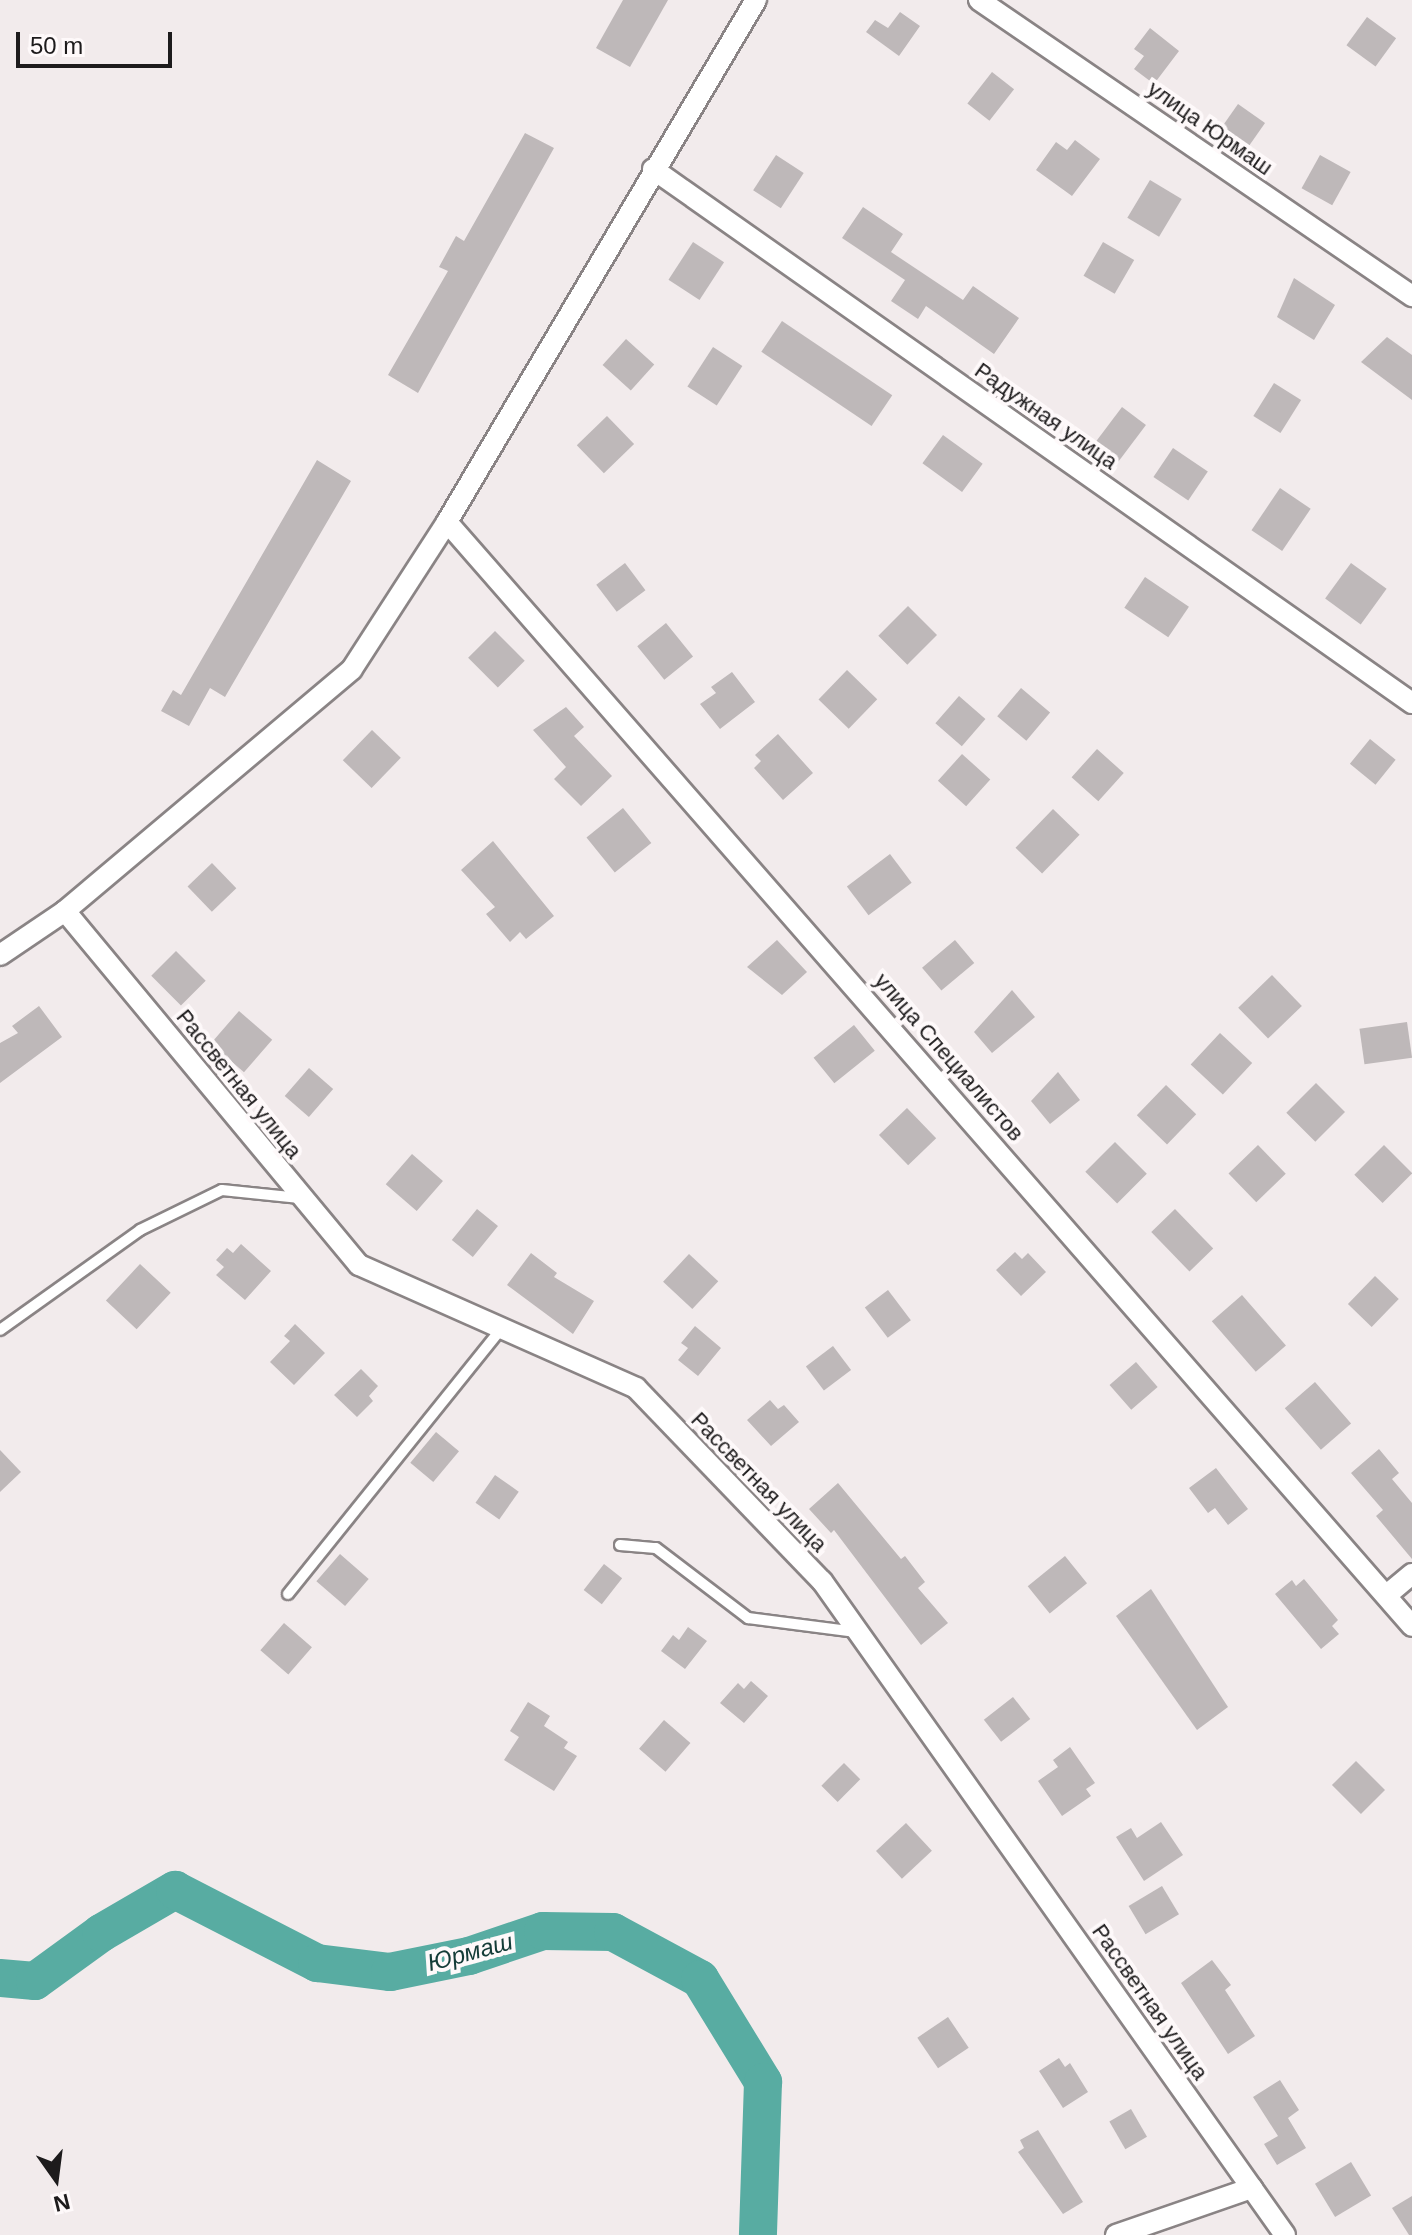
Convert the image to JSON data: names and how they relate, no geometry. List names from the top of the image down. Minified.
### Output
{"streets":{"street":["улица Юрмаш","Радужная улица","улица Специалистов","Рассветная улица"]},"water":["Юрмаш"],"scale_bar":"50 m","north":"bottom"}
